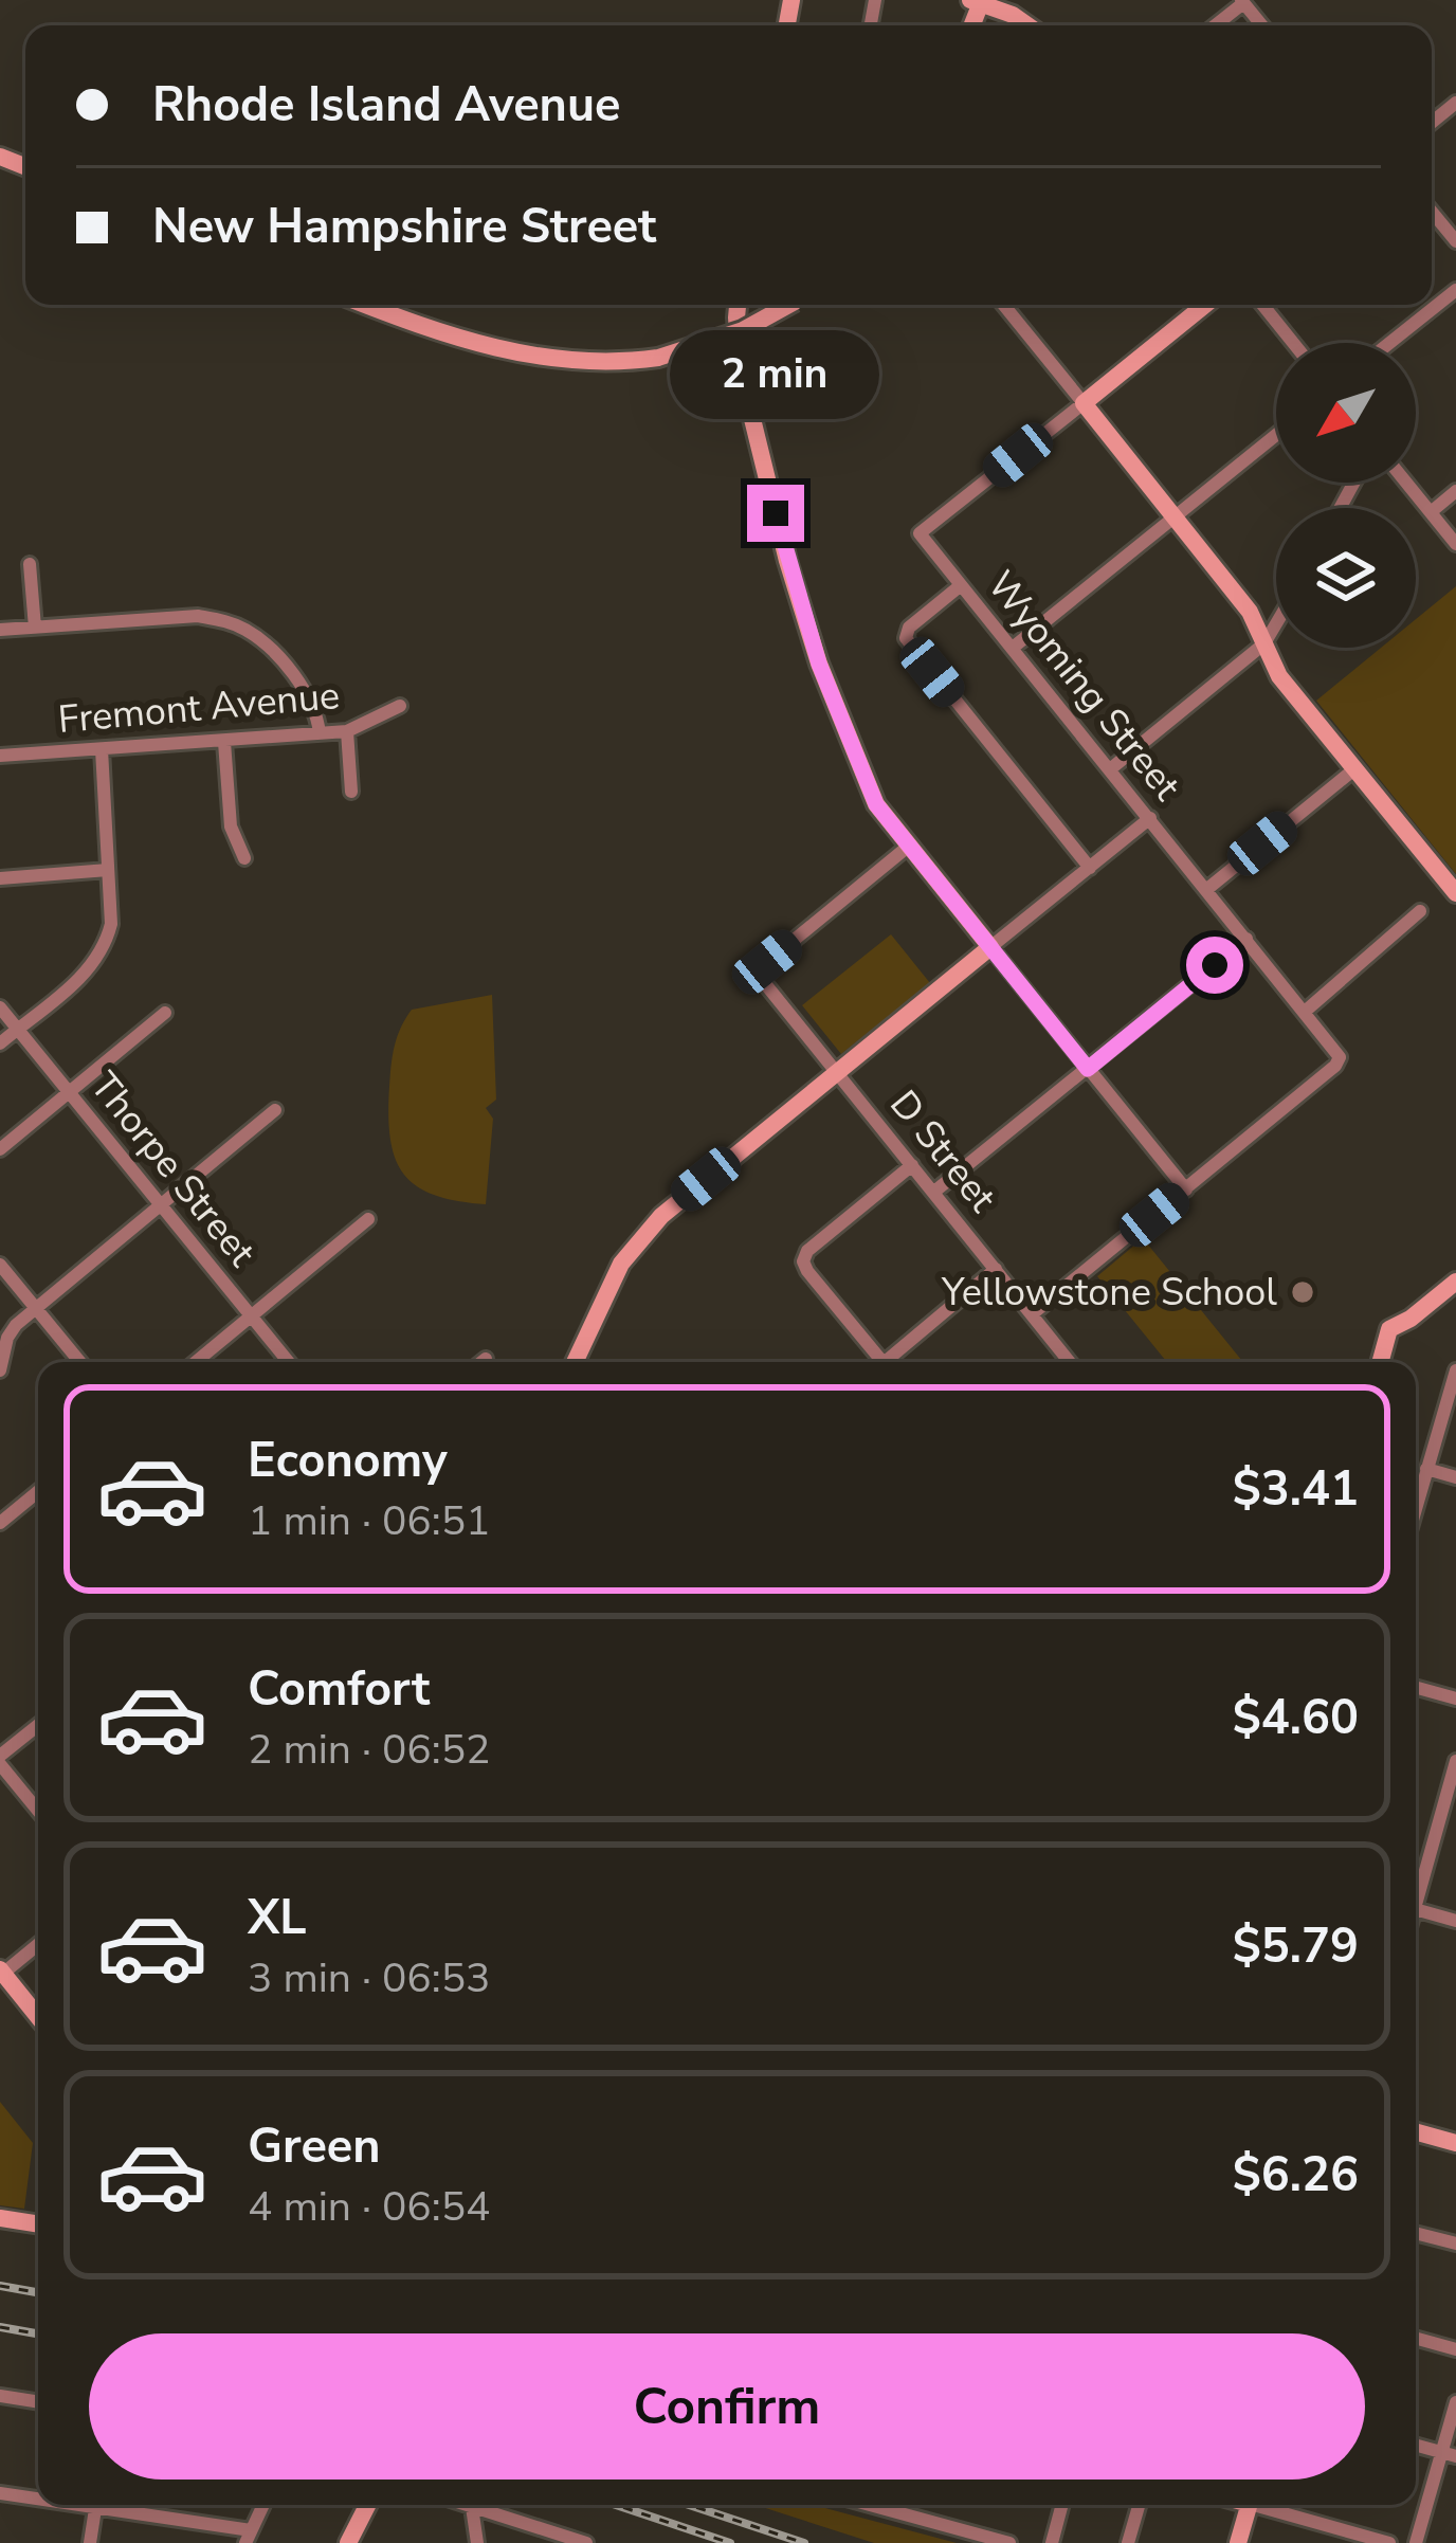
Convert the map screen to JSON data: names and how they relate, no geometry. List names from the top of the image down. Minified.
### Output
{"streets":{"street":["Wyoming Street","Fremont Avenue","D Street","Thorpe Street"]},"places":["Yellowstone School"],"north":"bottom left","page":{"banner":["Rhode Island Avenue","New Hampshire Street"],"bubble":"2 min","list":[{"name":"Economy","note":"1 min · 06:51","value":"$3.41"},{"name":"Comfort","note":"2 min · 06:52","value":"$4.60"},{"name":"XL","note":"3 min · 06:53","value":"$5.79"},{"name":"Green","note":"4 min · 06:54","value":"$6.26"}],"buttons":"Confirm"}}
